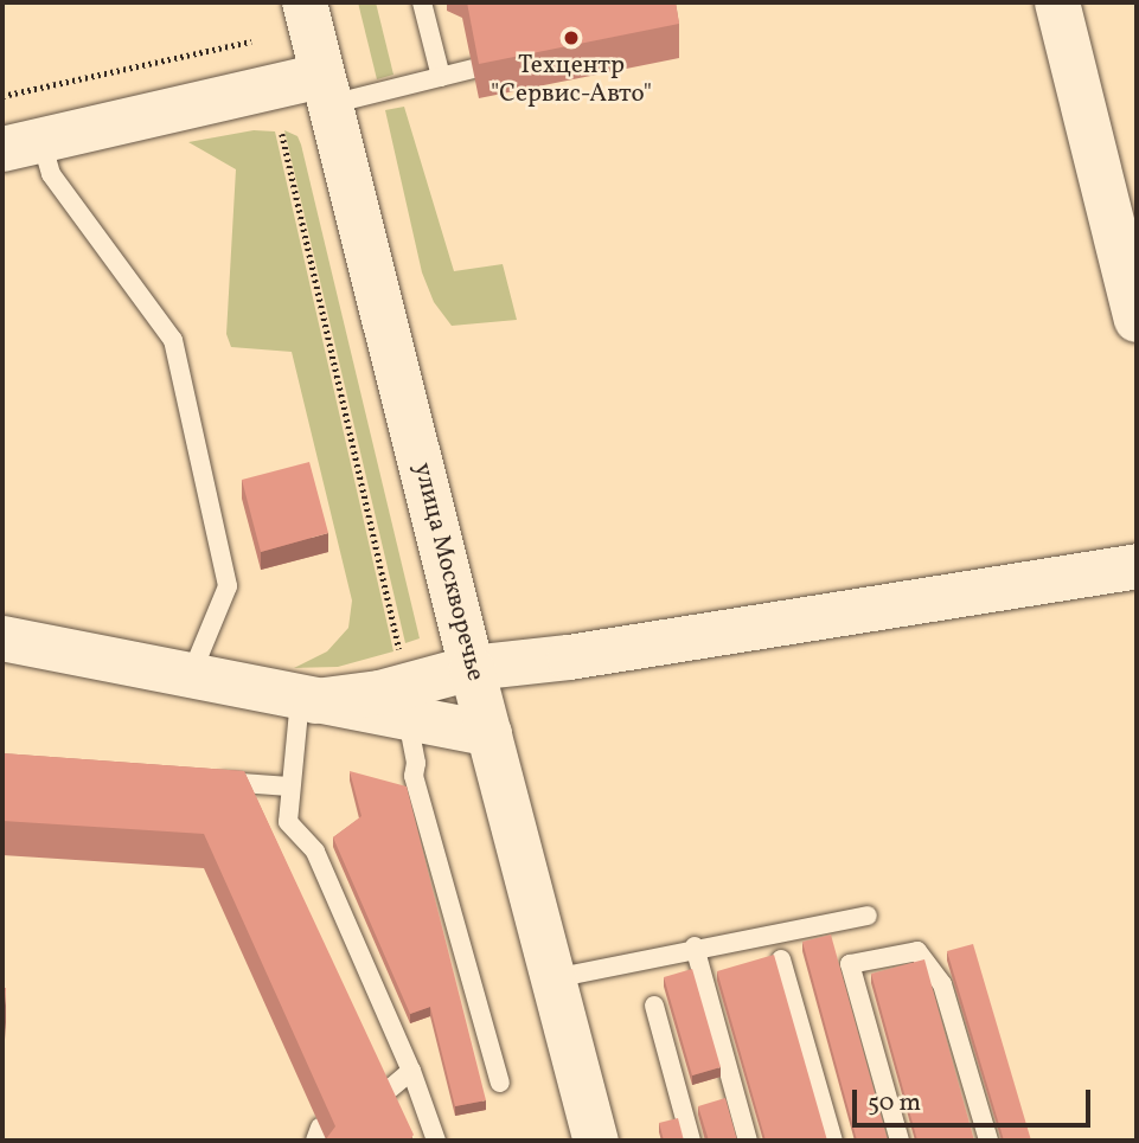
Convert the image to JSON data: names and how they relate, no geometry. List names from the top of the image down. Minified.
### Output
{"streets":{"street":["улица Москворечье"]},"places":["Техцентр \"Сервис-Авто\""],"scale_bar":"50 m"}
